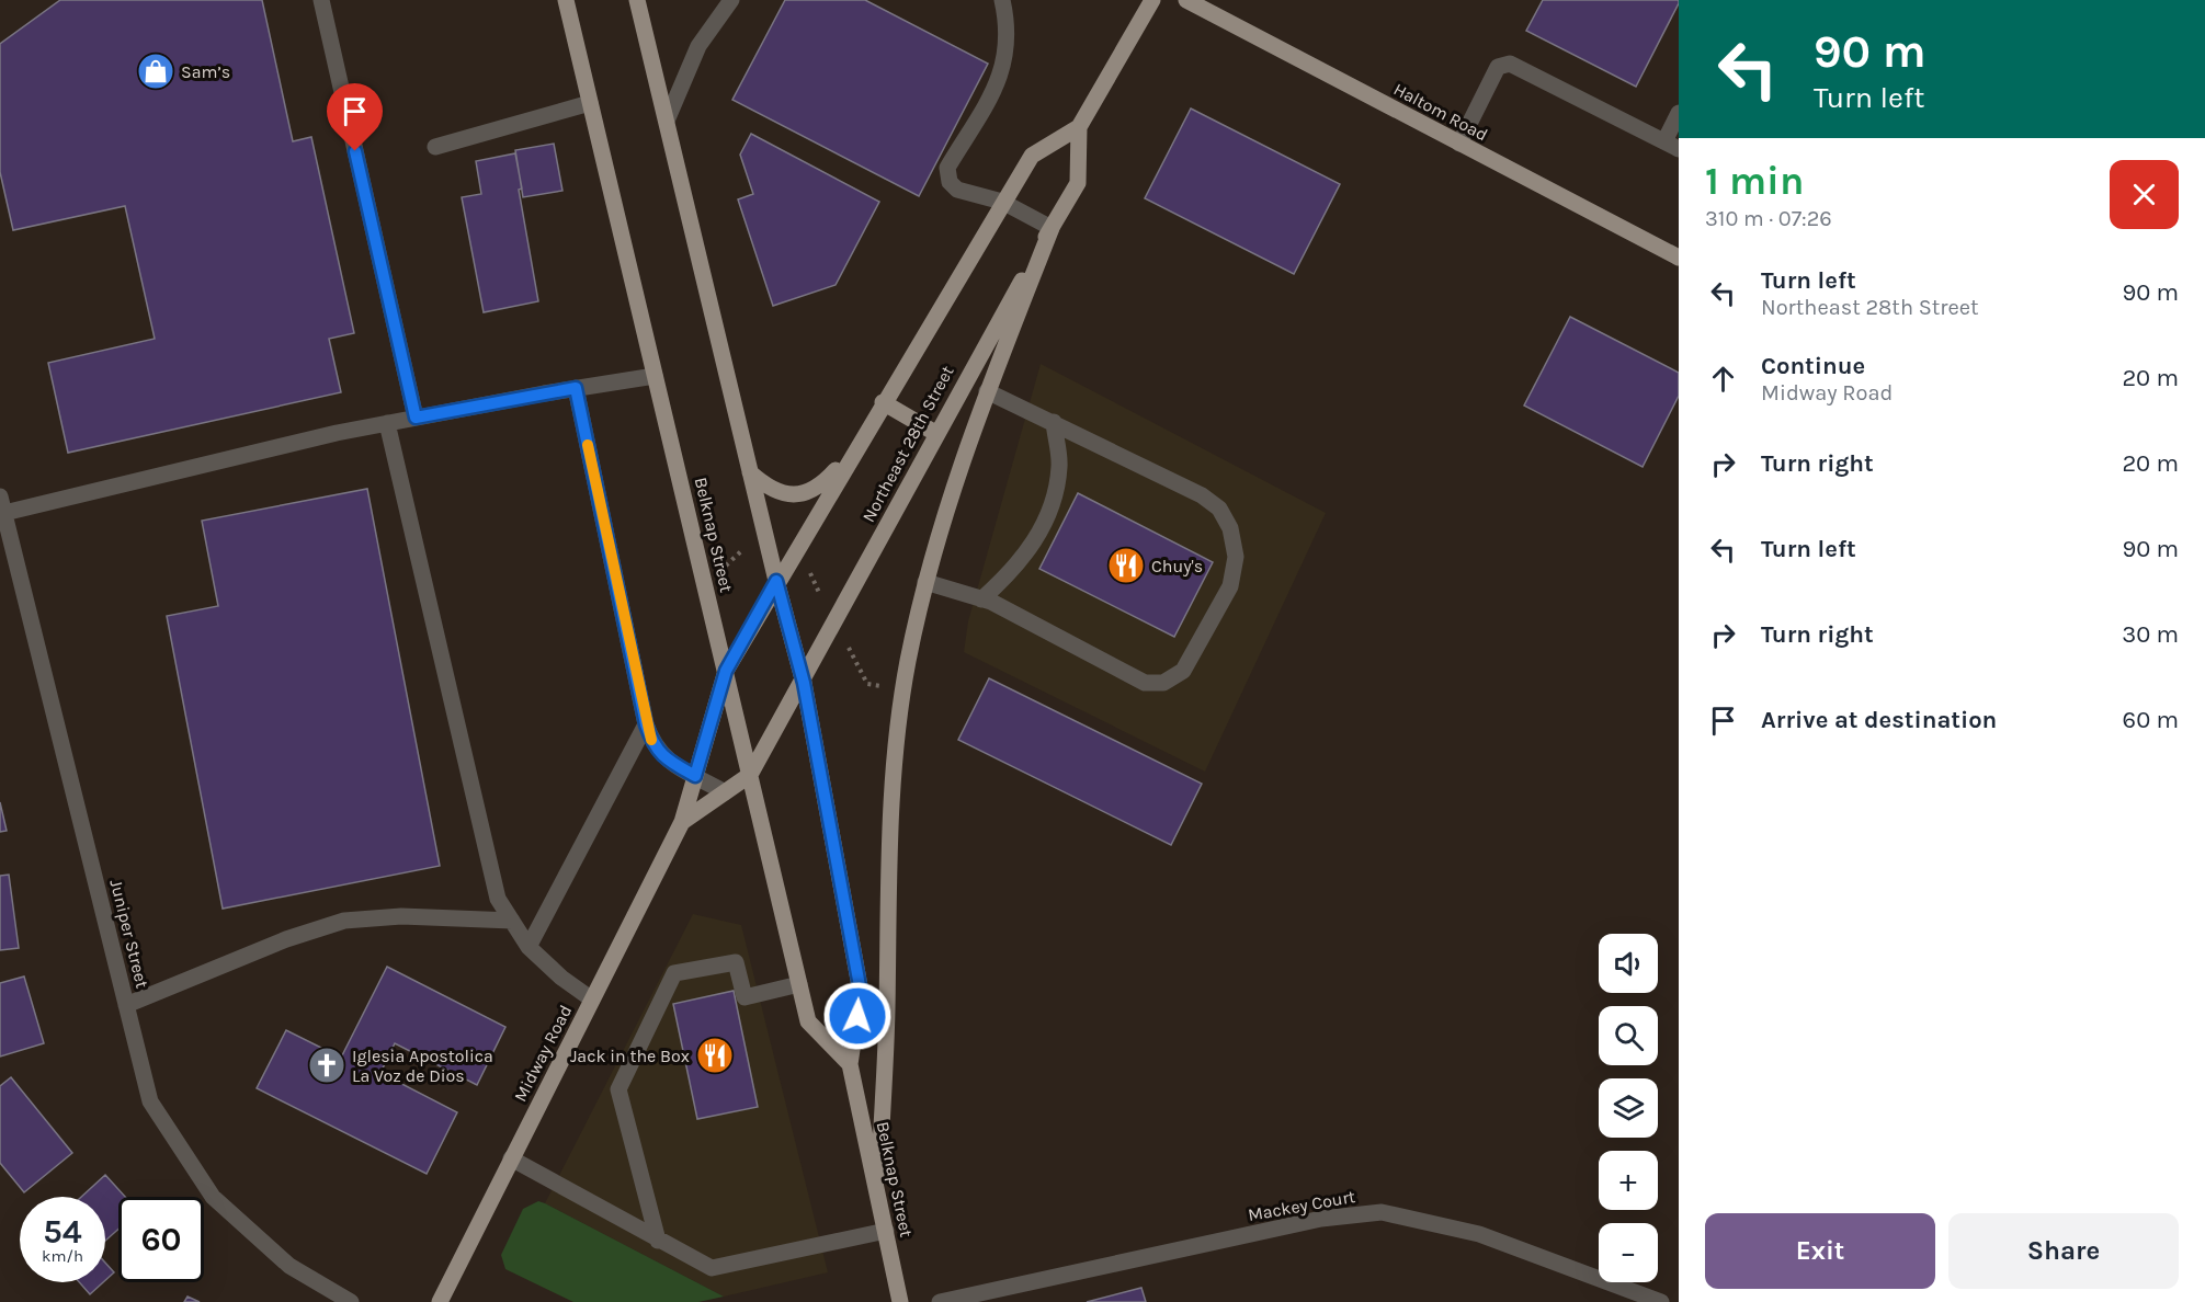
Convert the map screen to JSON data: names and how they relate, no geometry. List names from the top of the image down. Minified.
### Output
{"streets":{"main road":["Haltom Road","Northeast 28th Street","Belknap Street","Midway Road"],"street":["Juniper Street","Mackey Court"]},"crossings":[["Northeast 28th Street","Belknap Street"],["Northeast 28th Street","Midway Road"],["Belknap Street","Midway Road"]],"places":{"shop":["Sam’s"],"restaurant":["Chuy's","Jack in the Box"],"church":["Iglesia Apostolica La Voz de Dios"]},"page":{"turn":["90 m","Turn left"],"heading":["1 min","310 m · 07:26"],"list":[{"name":"Turn left","note":"Northeast 28th Street","value":"90 m"},{"name":"Continue","note":"Midway Road","value":"20 m"},{"name":"Turn right","value":"20 m"},{"name":"Turn left","value":"90 m"},{"name":"Turn right","value":"30 m"},{"name":"Arrive at destination","value":"60 m"}],"map_buttons":["+","−"],"speed":"54 km/h","limit":"60","buttons":["Exit","Share"]}}
